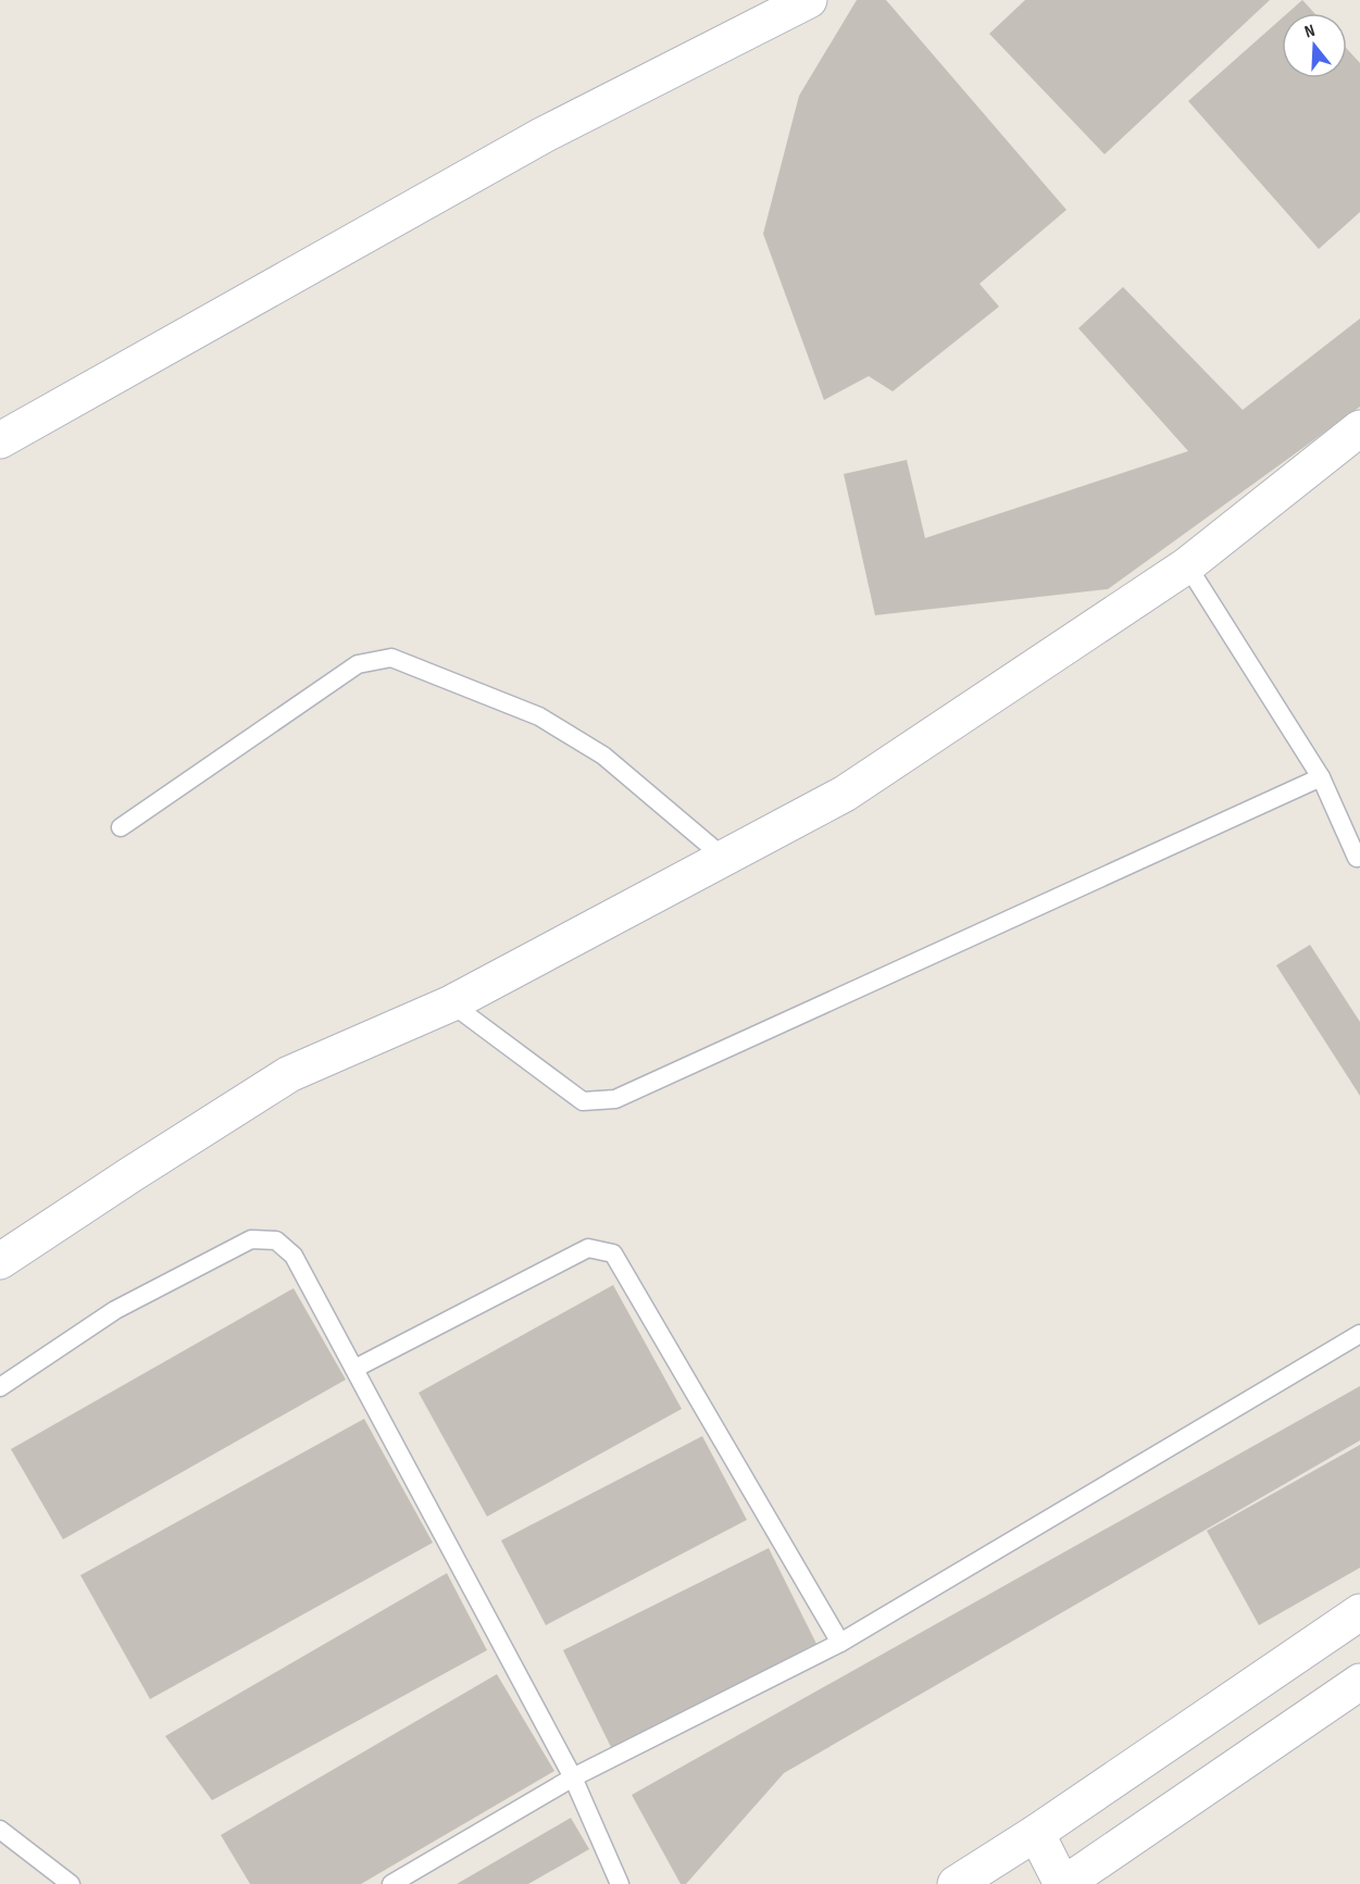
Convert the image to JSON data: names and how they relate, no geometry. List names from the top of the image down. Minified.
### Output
{"north":"top"}
